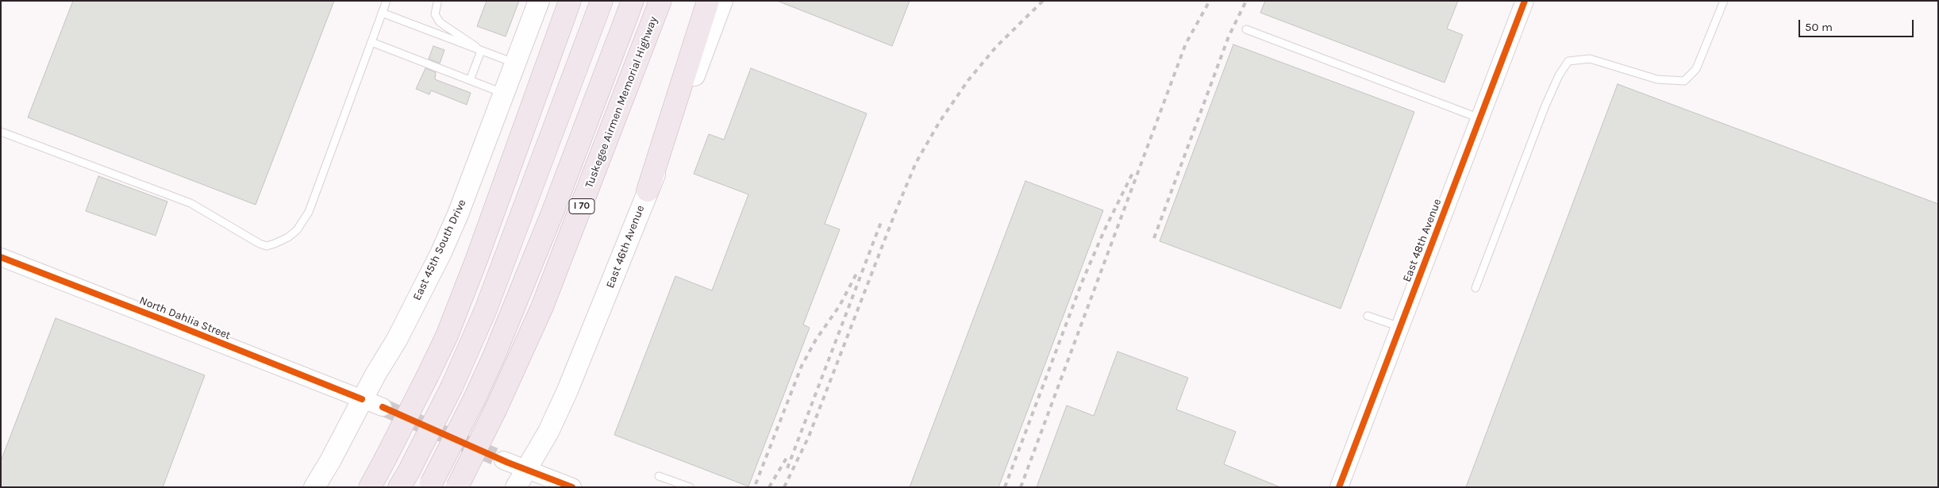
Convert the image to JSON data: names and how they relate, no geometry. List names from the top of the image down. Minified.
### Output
{"streets":{"highway":["Tuskegee Airmen Memorial Highway","I 70"],"main road":["East 46th Avenue","East 45th South Drive"],"street":["East 48th Avenue","North Dahlia Street"]},"crossings":[["East 45th South Drive","North Dahlia Street"]],"scale_bar":"50 m"}
